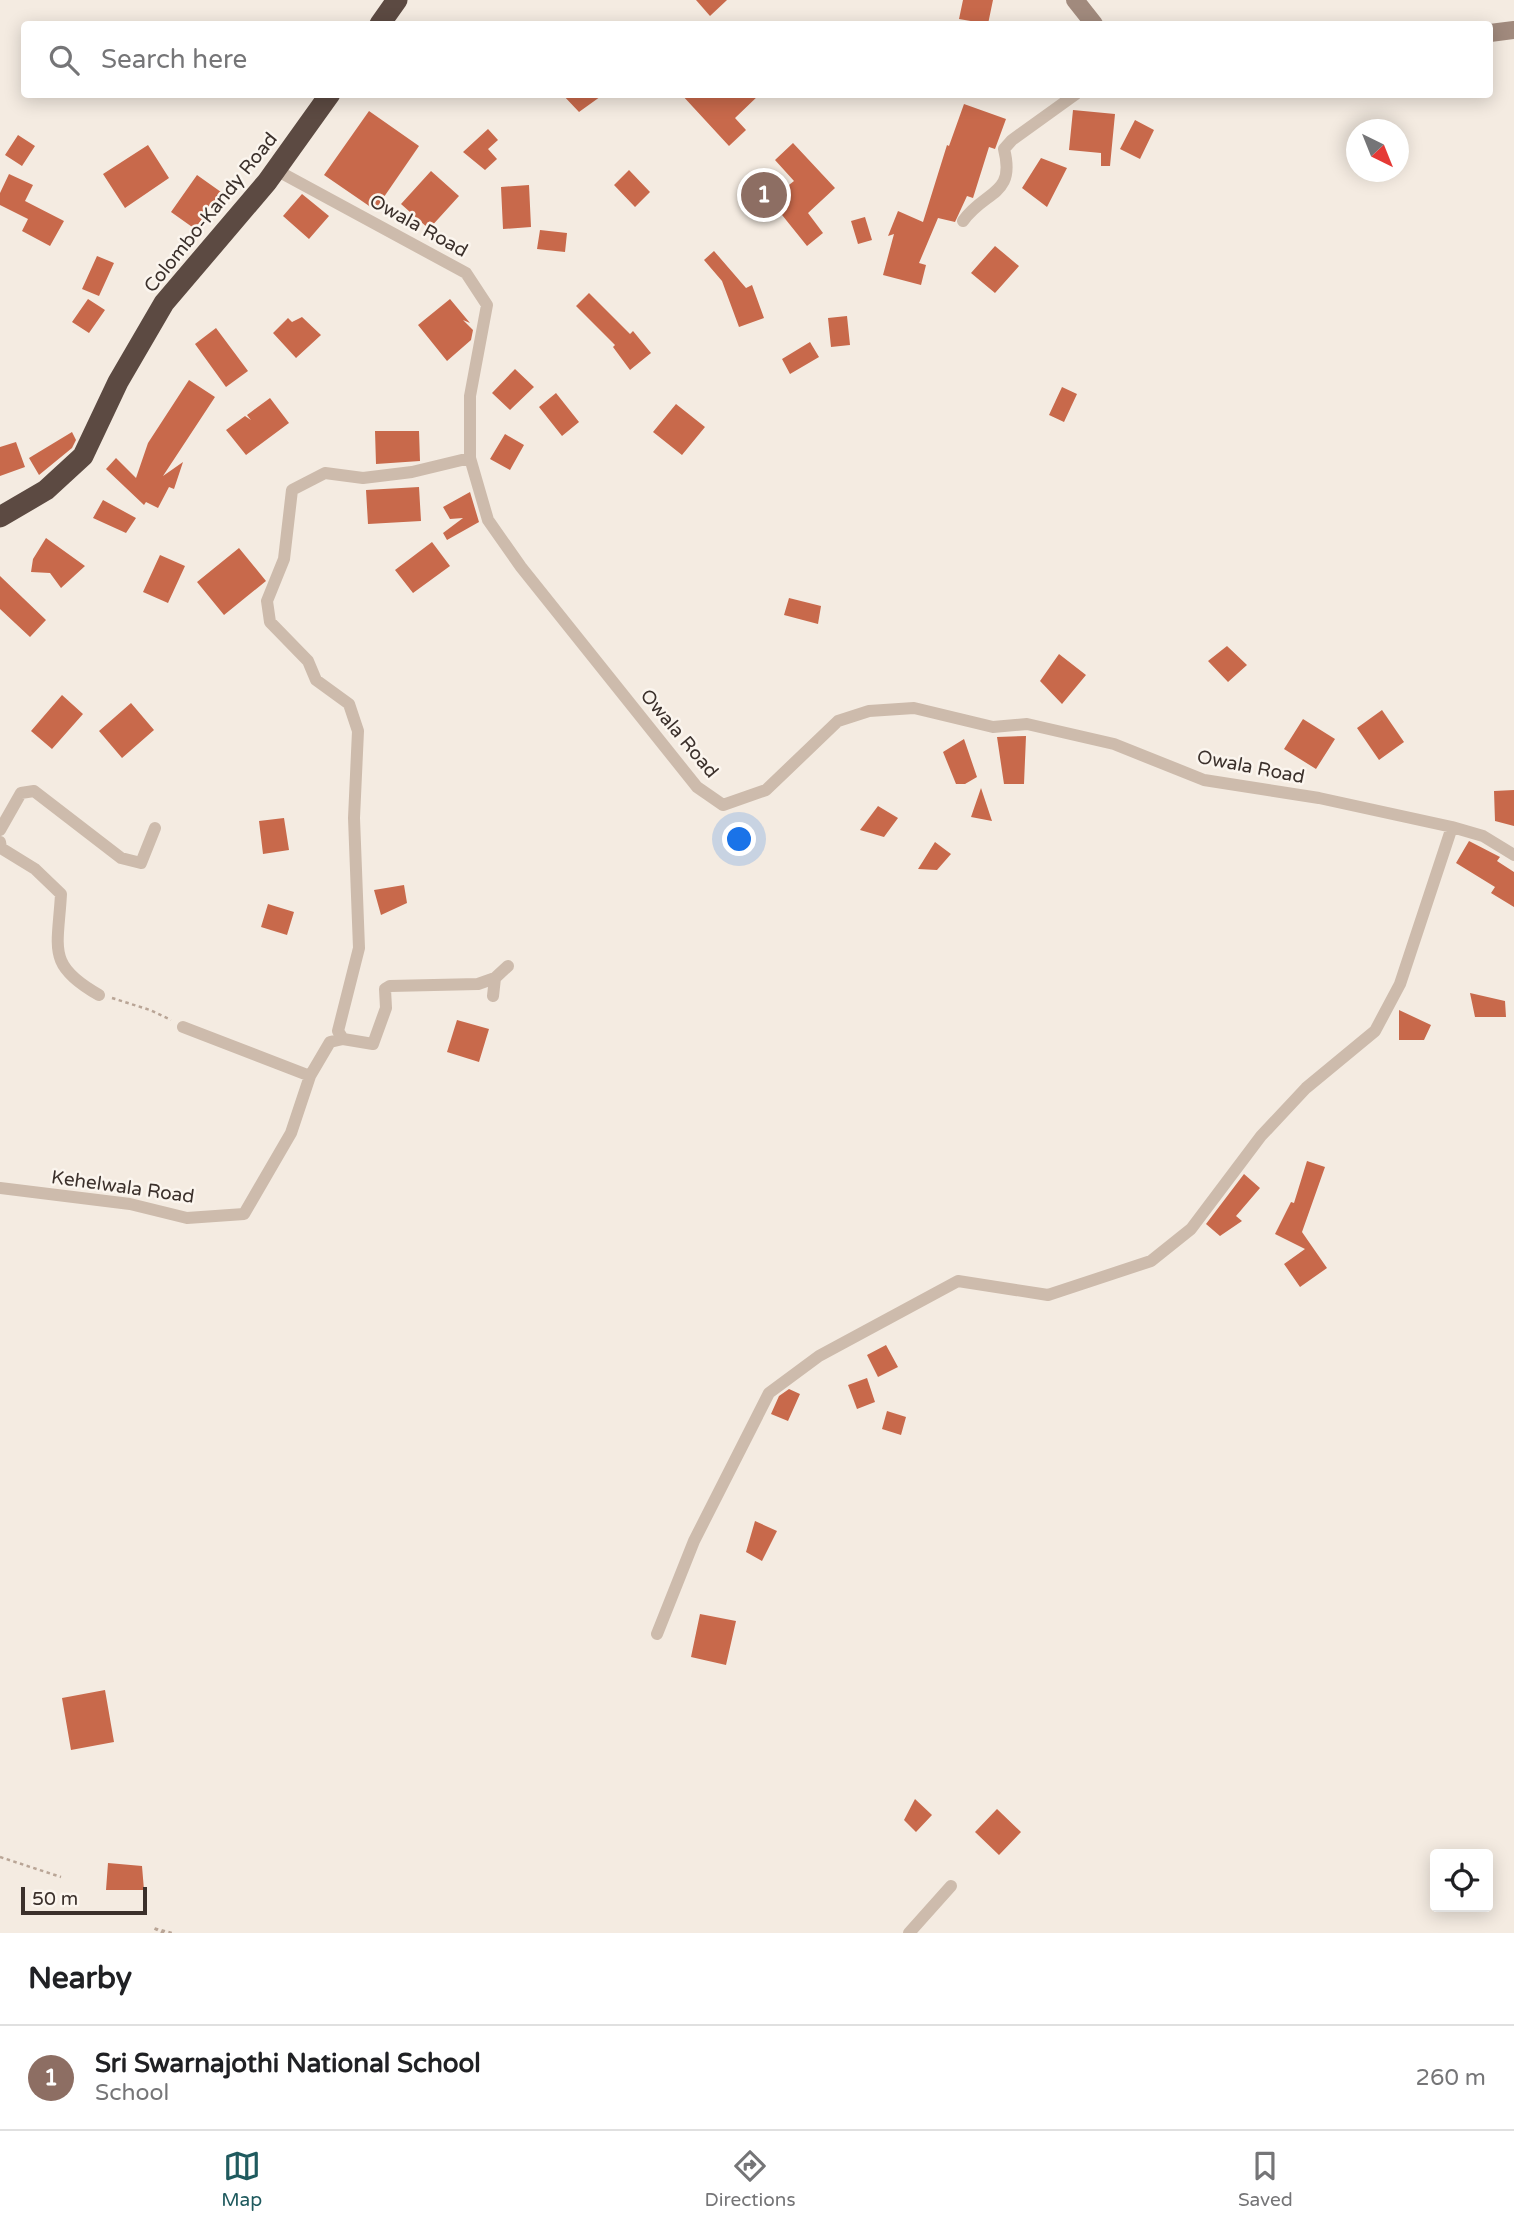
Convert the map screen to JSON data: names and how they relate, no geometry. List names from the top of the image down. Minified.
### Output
{"streets":{"highway":["Colombo-Kandy Road"],"street":["Owala Road","Kehelwala Road"]},"crossings":[["Colombo-Kandy Road","Owala Road"]],"scale_bar":"50 m","north":"bottom right","page":{"search":"Search here","pins":"1","scale":"50 m","heading":"Nearby","list":[{"mark":"1","name":"Sri Swarnajothi National School","note":"School","value":"260 m"}],"nav":["Map","Directions","Saved"]}}
